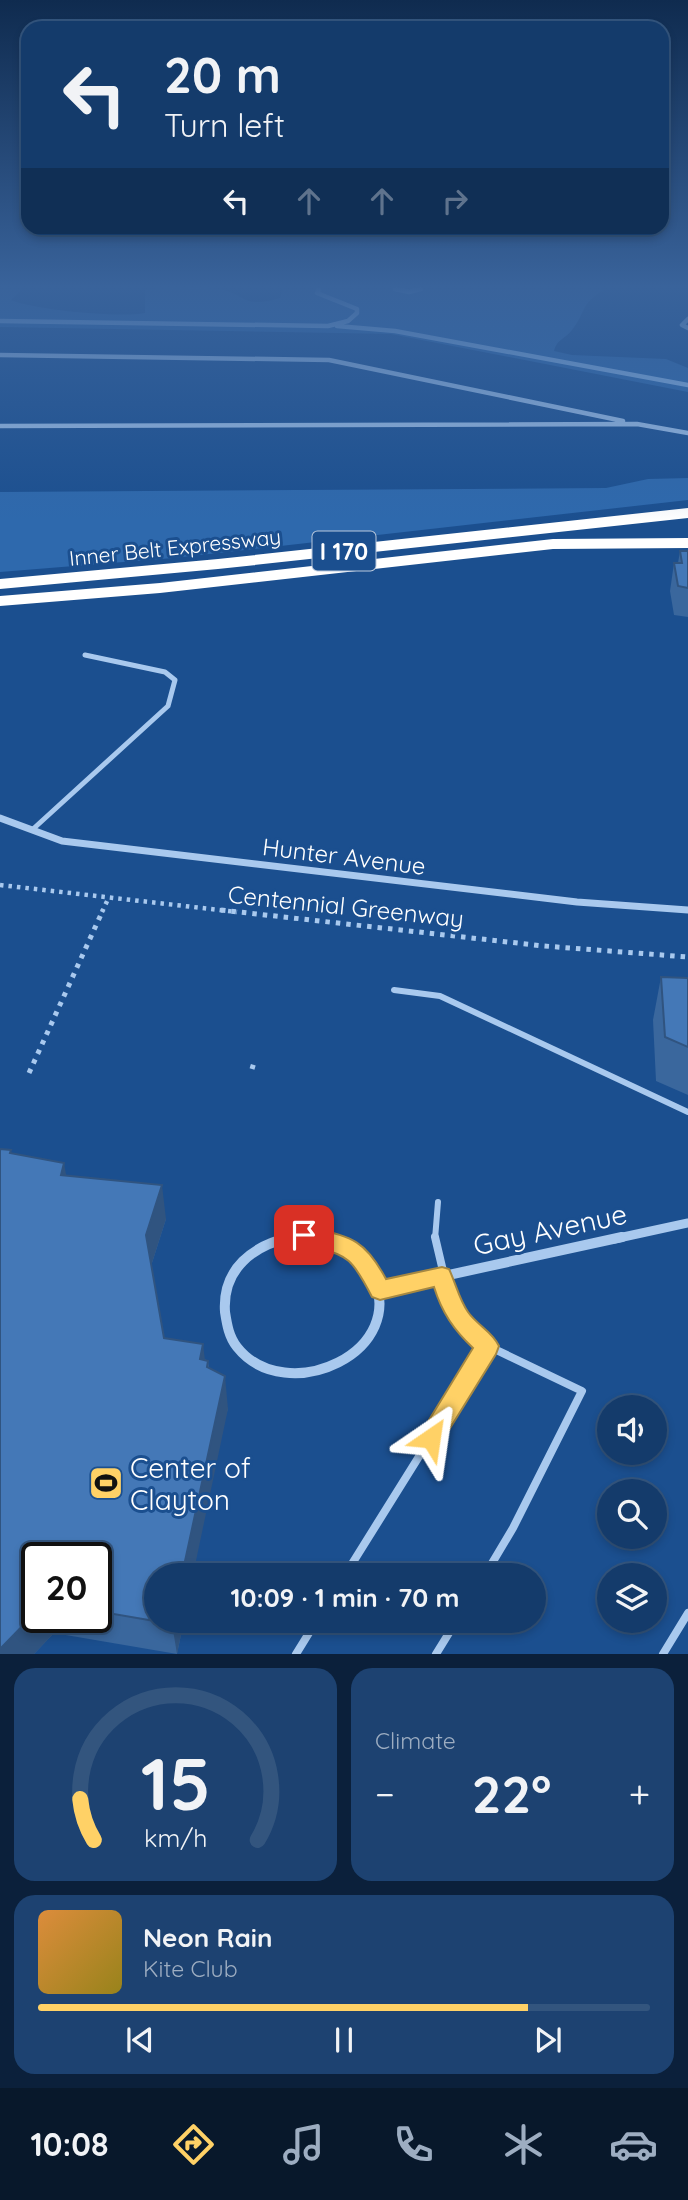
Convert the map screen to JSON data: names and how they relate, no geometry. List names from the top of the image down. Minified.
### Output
{"streets":{"highway":["Inner Belt Expressway","I 170"],"street":["Hunter Avenue","Gay Avenue"],"path":["Centennial Greenway"]},"crossings":[["Inner Belt Expressway","I 170"]],"places":{"sports":["Center of Clayton"]},"page":{"turn":["20 m","Turn left"],"limit":"20","trip":"10:09 · 1 min · 70 m","tile":"Climate","heat":["−","22°","+"],"song":["Neon Rain","Kite Club"],"tabs":"10:08","gauge":["15","km/h"]}}
